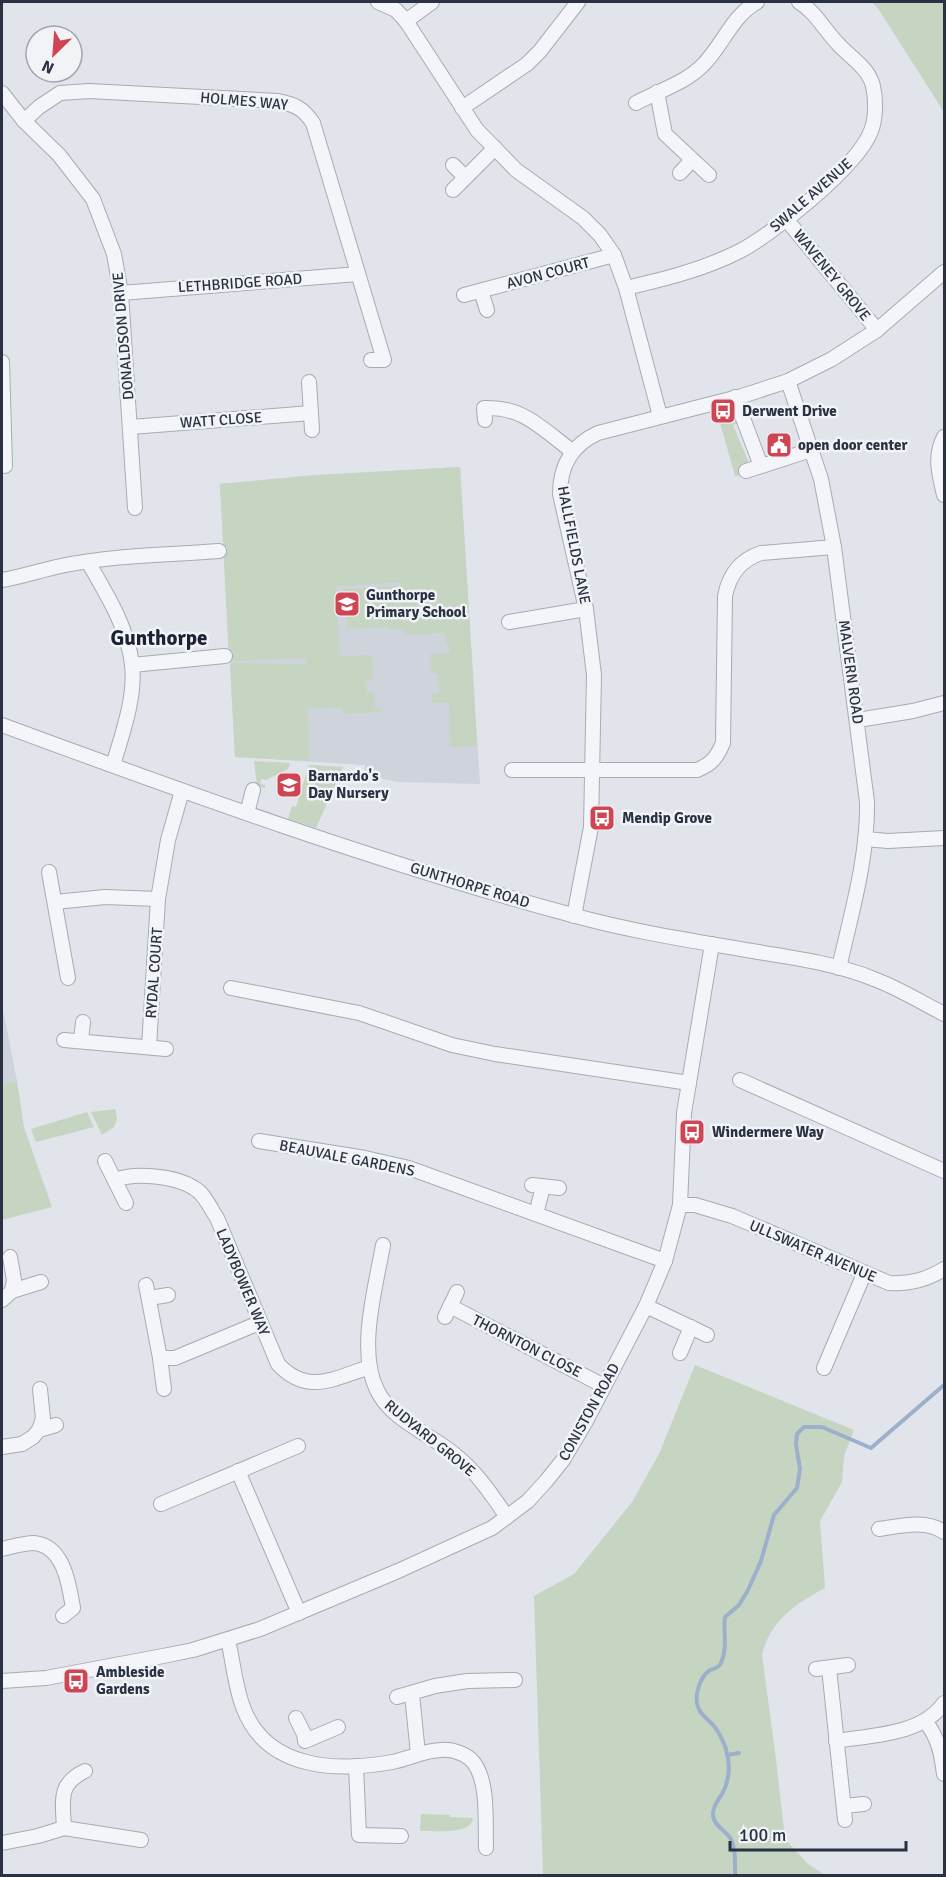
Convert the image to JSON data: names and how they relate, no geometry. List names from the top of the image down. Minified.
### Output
{"streets":{"street":["HOLMES WAY","SWALE AVENUE","AVON COURT","WAVENEY GROVE","LETHBRIDGE ROAD","DONALDSON DRIVE","WATT CLOSE","HALLFIELDS LANE","MALVERN ROAD","GUNTHORPE ROAD","RYDAL COURT","BEAUVALE GARDENS","ULLSWATER AVENUE","LADYBOWER WAY","THORNTON CLOSE","CONISTON ROAD","RUDYARD GROVE"]},"crossings":[["HOLMES WAY","LETHBRIDGE ROAD"],["HOLMES WAY","DONALDSON DRIVE"],["SWALE AVENUE","WAVENEY GROVE"],["LETHBRIDGE ROAD","DONALDSON DRIVE"],["DONALDSON DRIVE","WATT CLOSE"],["HALLFIELDS LANE","GUNTHORPE ROAD"],["MALVERN ROAD","GUNTHORPE ROAD"],["GUNTHORPE ROAD","RYDAL COURT"],["GUNTHORPE ROAD","CONISTON ROAD"],["BEAUVALE GARDENS","CONISTON ROAD"],["ULLSWATER AVENUE","CONISTON ROAD"],["LADYBOWER WAY","RUDYARD GROVE"],["THORNTON CLOSE","CONISTON ROAD"],["CONISTON ROAD","RUDYARD GROVE"]],"districts":["Gunthorpe"],"places":{"bus stop":["Derwent Drive","Mendip Grove","Windermere Way","Ambleside Gardens"],"public building":["open door center"],"school or university":["Gunthorpe Primary School","Barnardo's Day Nursery"]},"scale_bar":"100 m","north":"bottom left"}
